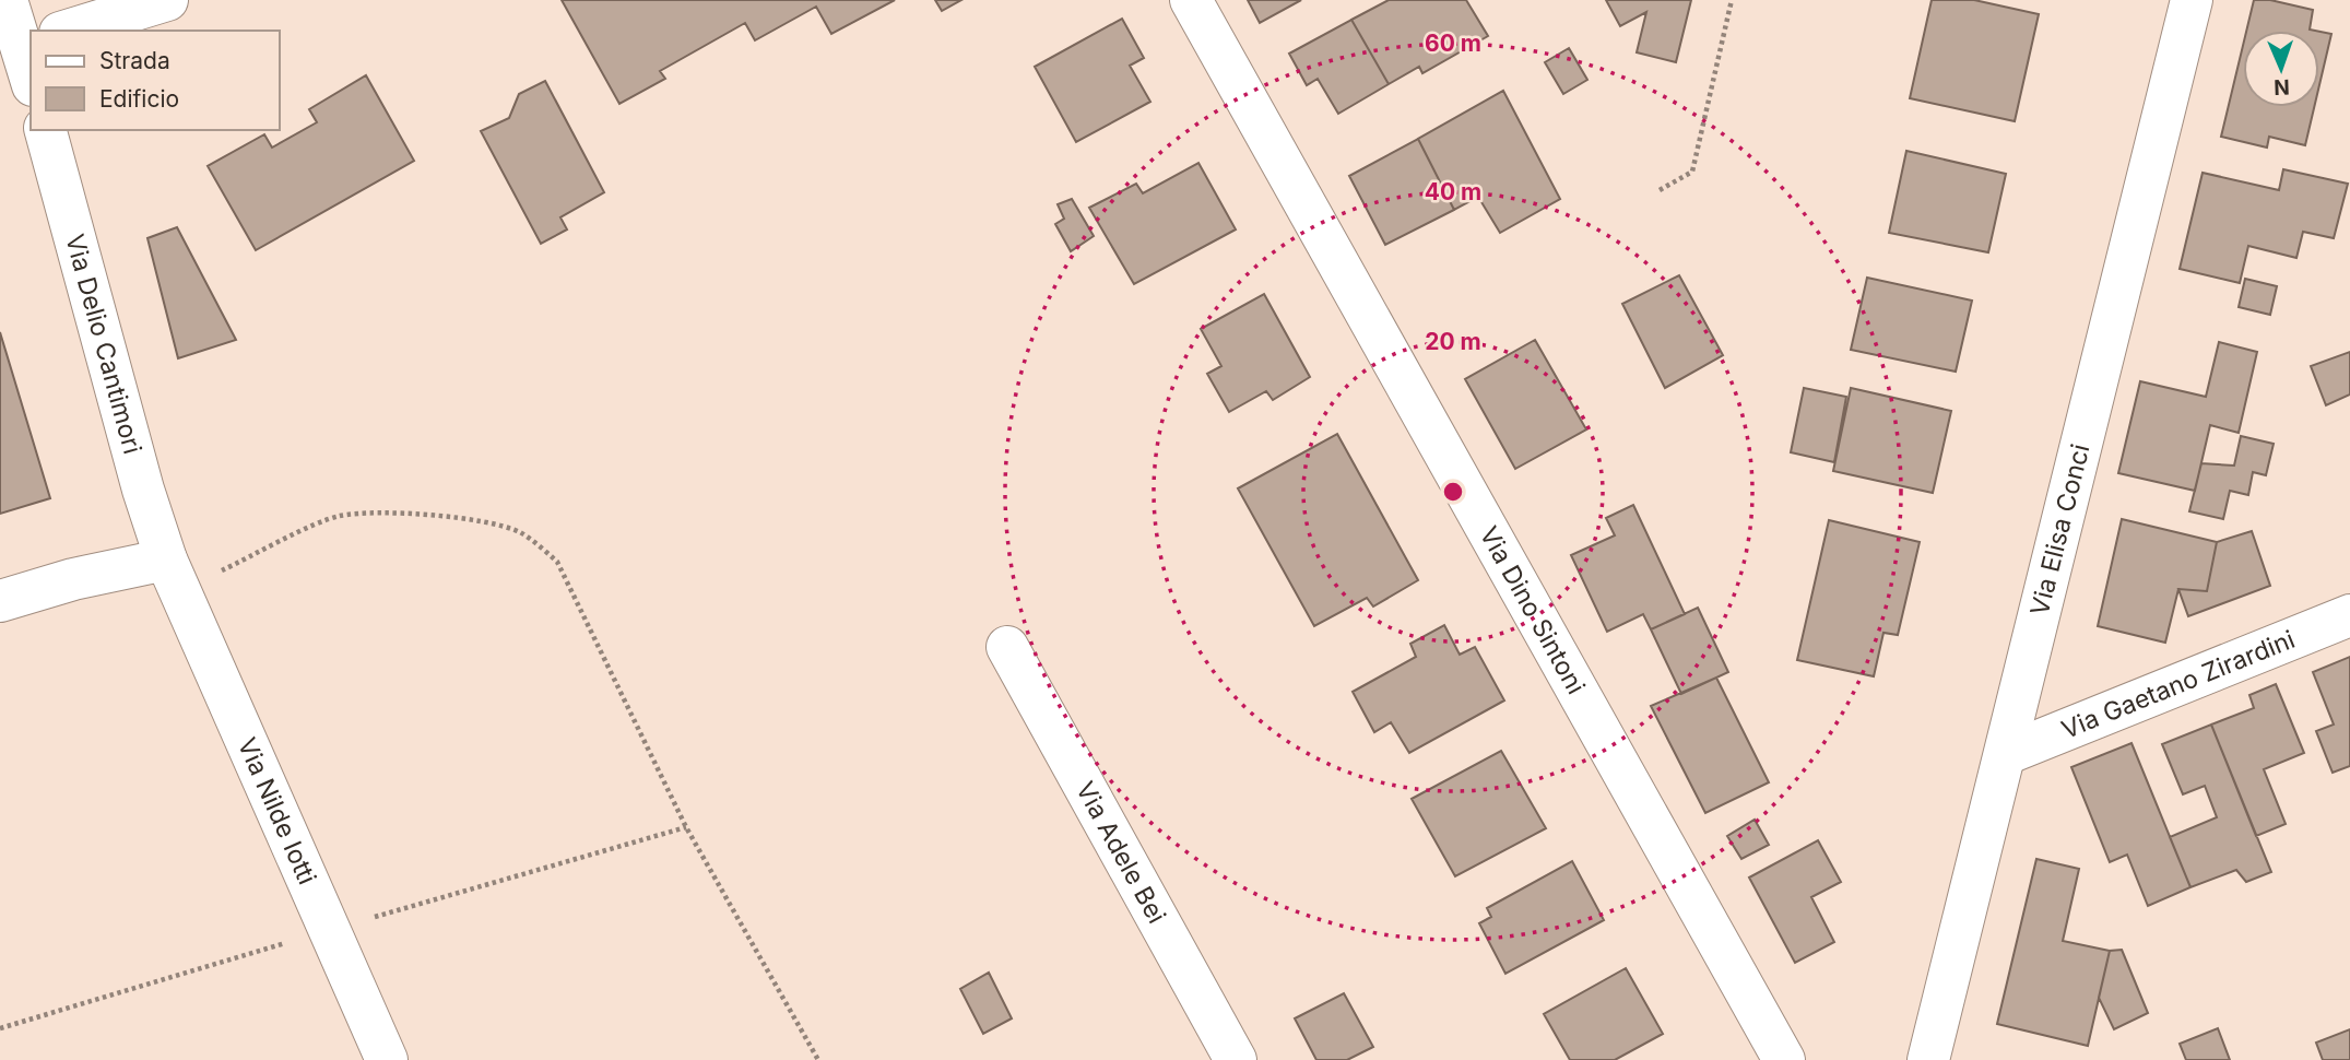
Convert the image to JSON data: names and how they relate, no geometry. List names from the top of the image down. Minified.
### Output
{"streets":{"street":["Via Delio Cantimori","Via Elisa Conci","Via Dino Sintoni","Via Gaetano Zirardini","Via Nilde Iotti","Via Adele Bei"]},"crossings":[["Via Delio Cantimori","Via Nilde Iotti"],["Via Elisa Conci","Via Gaetano Zirardini"]],"legend":["Strada","Edificio"],"north":"bottom","rings":["60 m","40 m","20 m"]}
